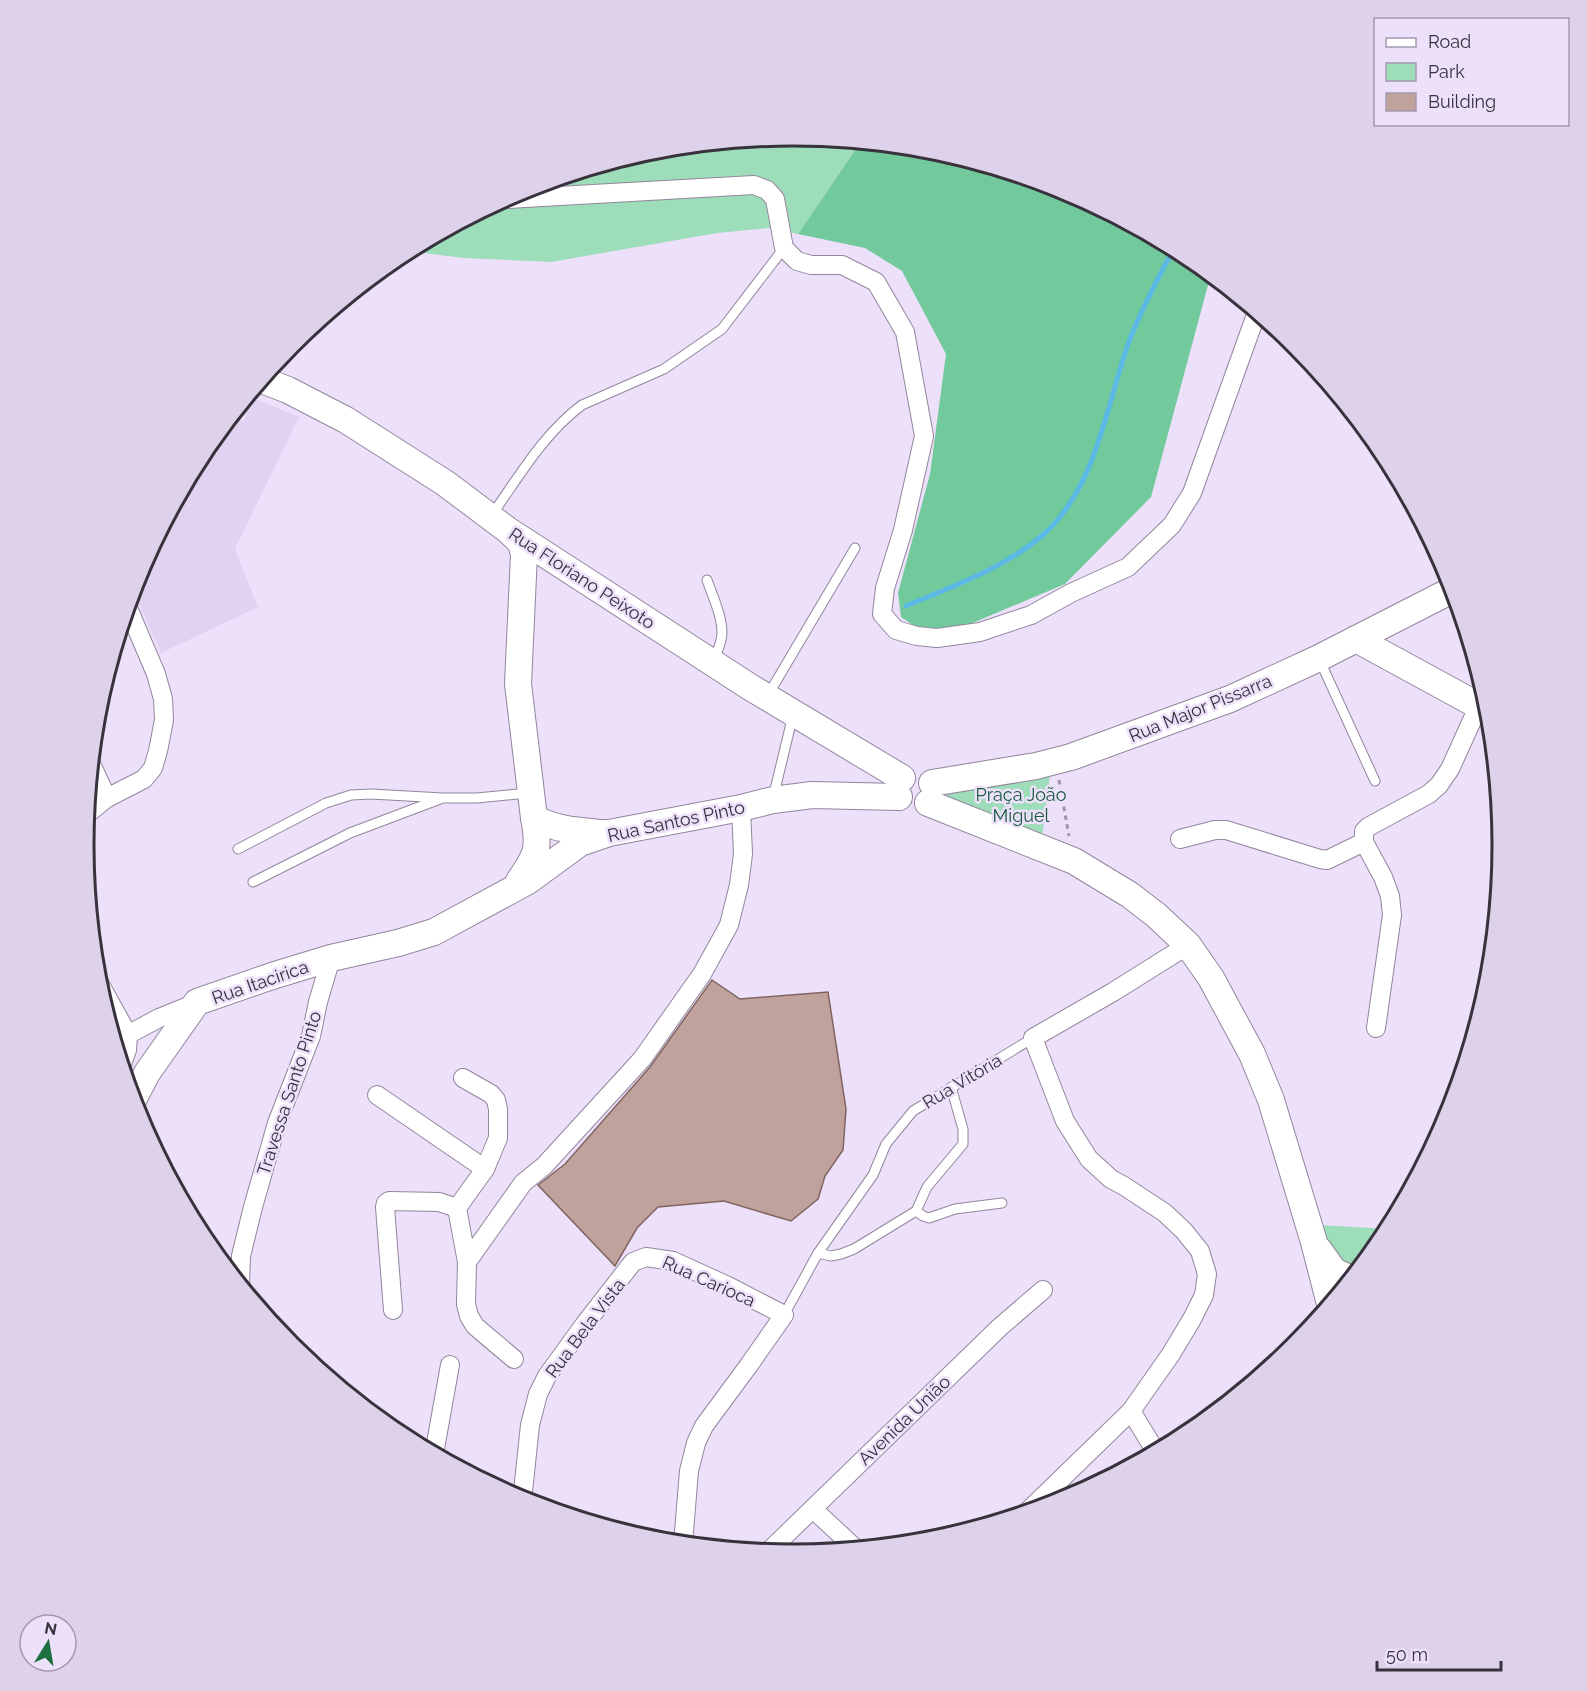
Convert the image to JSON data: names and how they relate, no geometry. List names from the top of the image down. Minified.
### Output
{"streets":{"street":["Rua Floriano Peixoto","Rua Major Pissarra","Rua Santos Pinto","Rua Itacirica","Rua Vitória","Travessa Santo Pinto","Rua Carioca","Rua Bela Vista","Avenida União"]},"crossings":[["Rua Floriano Peixoto","Rua Santos Pinto"],["Rua Major Pissarra","Rua Santos Pinto"],["Rua Itacirica","Travessa Santo Pinto"],["Rua Vitória","Rua Carioca"],["Rua Carioca","Rua Bela Vista"]],"parks":["Praça João Miguel"],"legend":["Road","Park","Building"],"scale_bar":"50 m","north":"top"}
